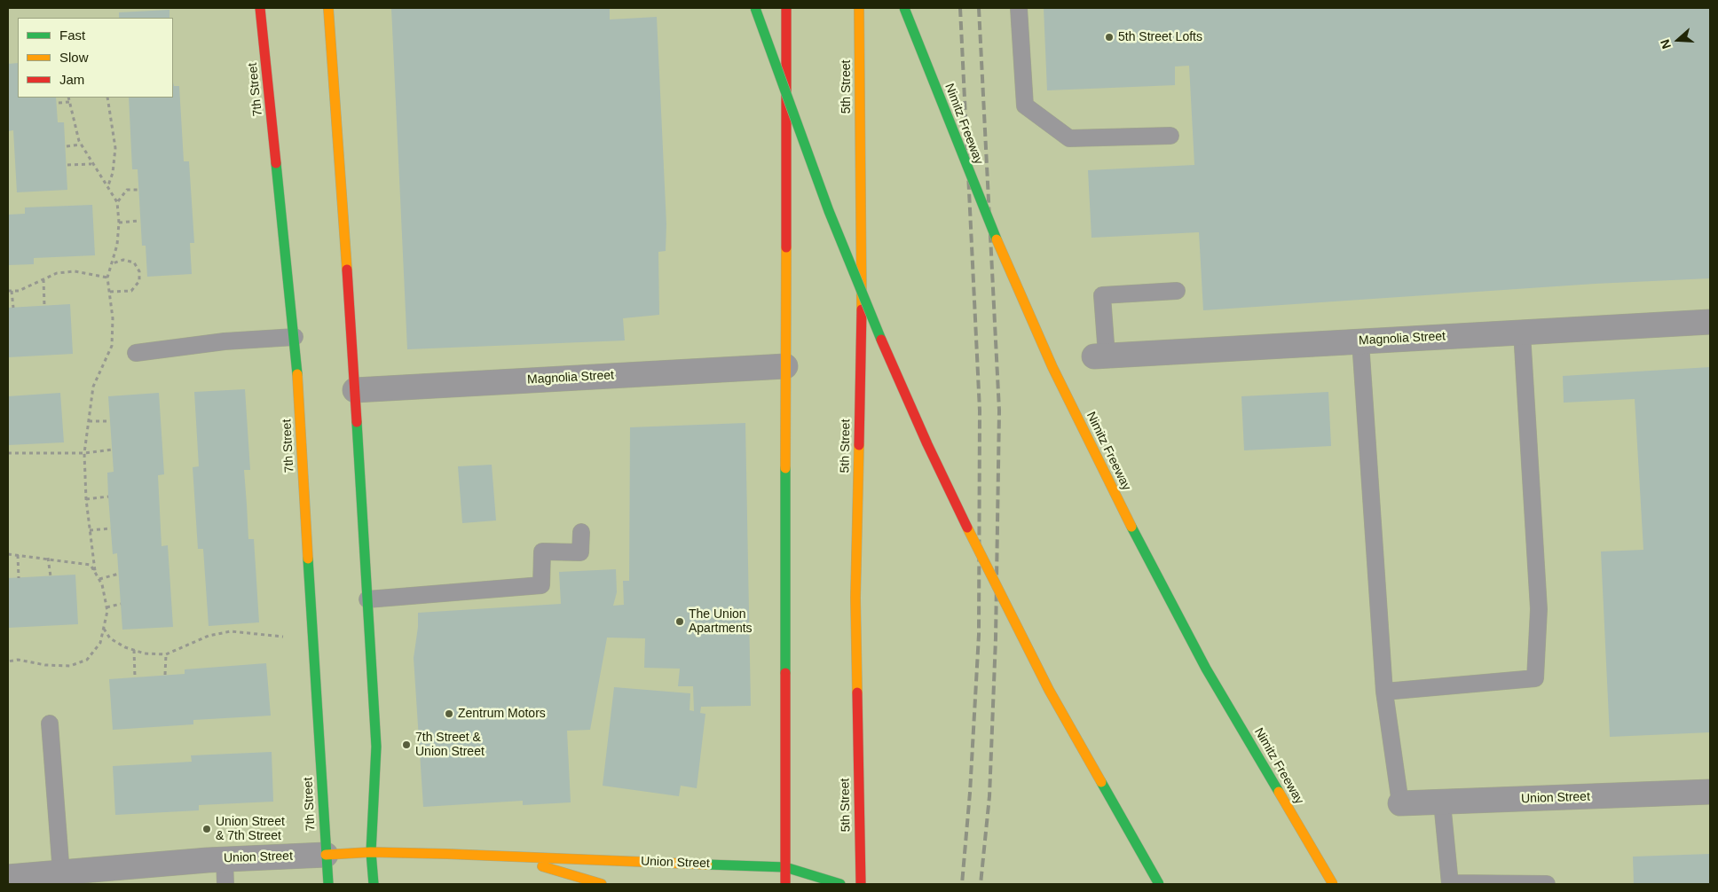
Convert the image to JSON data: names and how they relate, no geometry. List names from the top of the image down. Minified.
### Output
{"streets":{"main road":["5th Street","7th Street","Nimitz Freeway","Union Street"],"street":["Magnolia Street"]},"crossings":[["7th Street","Union Street"]],"places":["5th Street Lofts","The Union Apartments","Zentrum Motors","7th Street & Union Street","Union Street & 7th Street"],"legend":["Fast","Slow","Jam"],"north":"left"}
